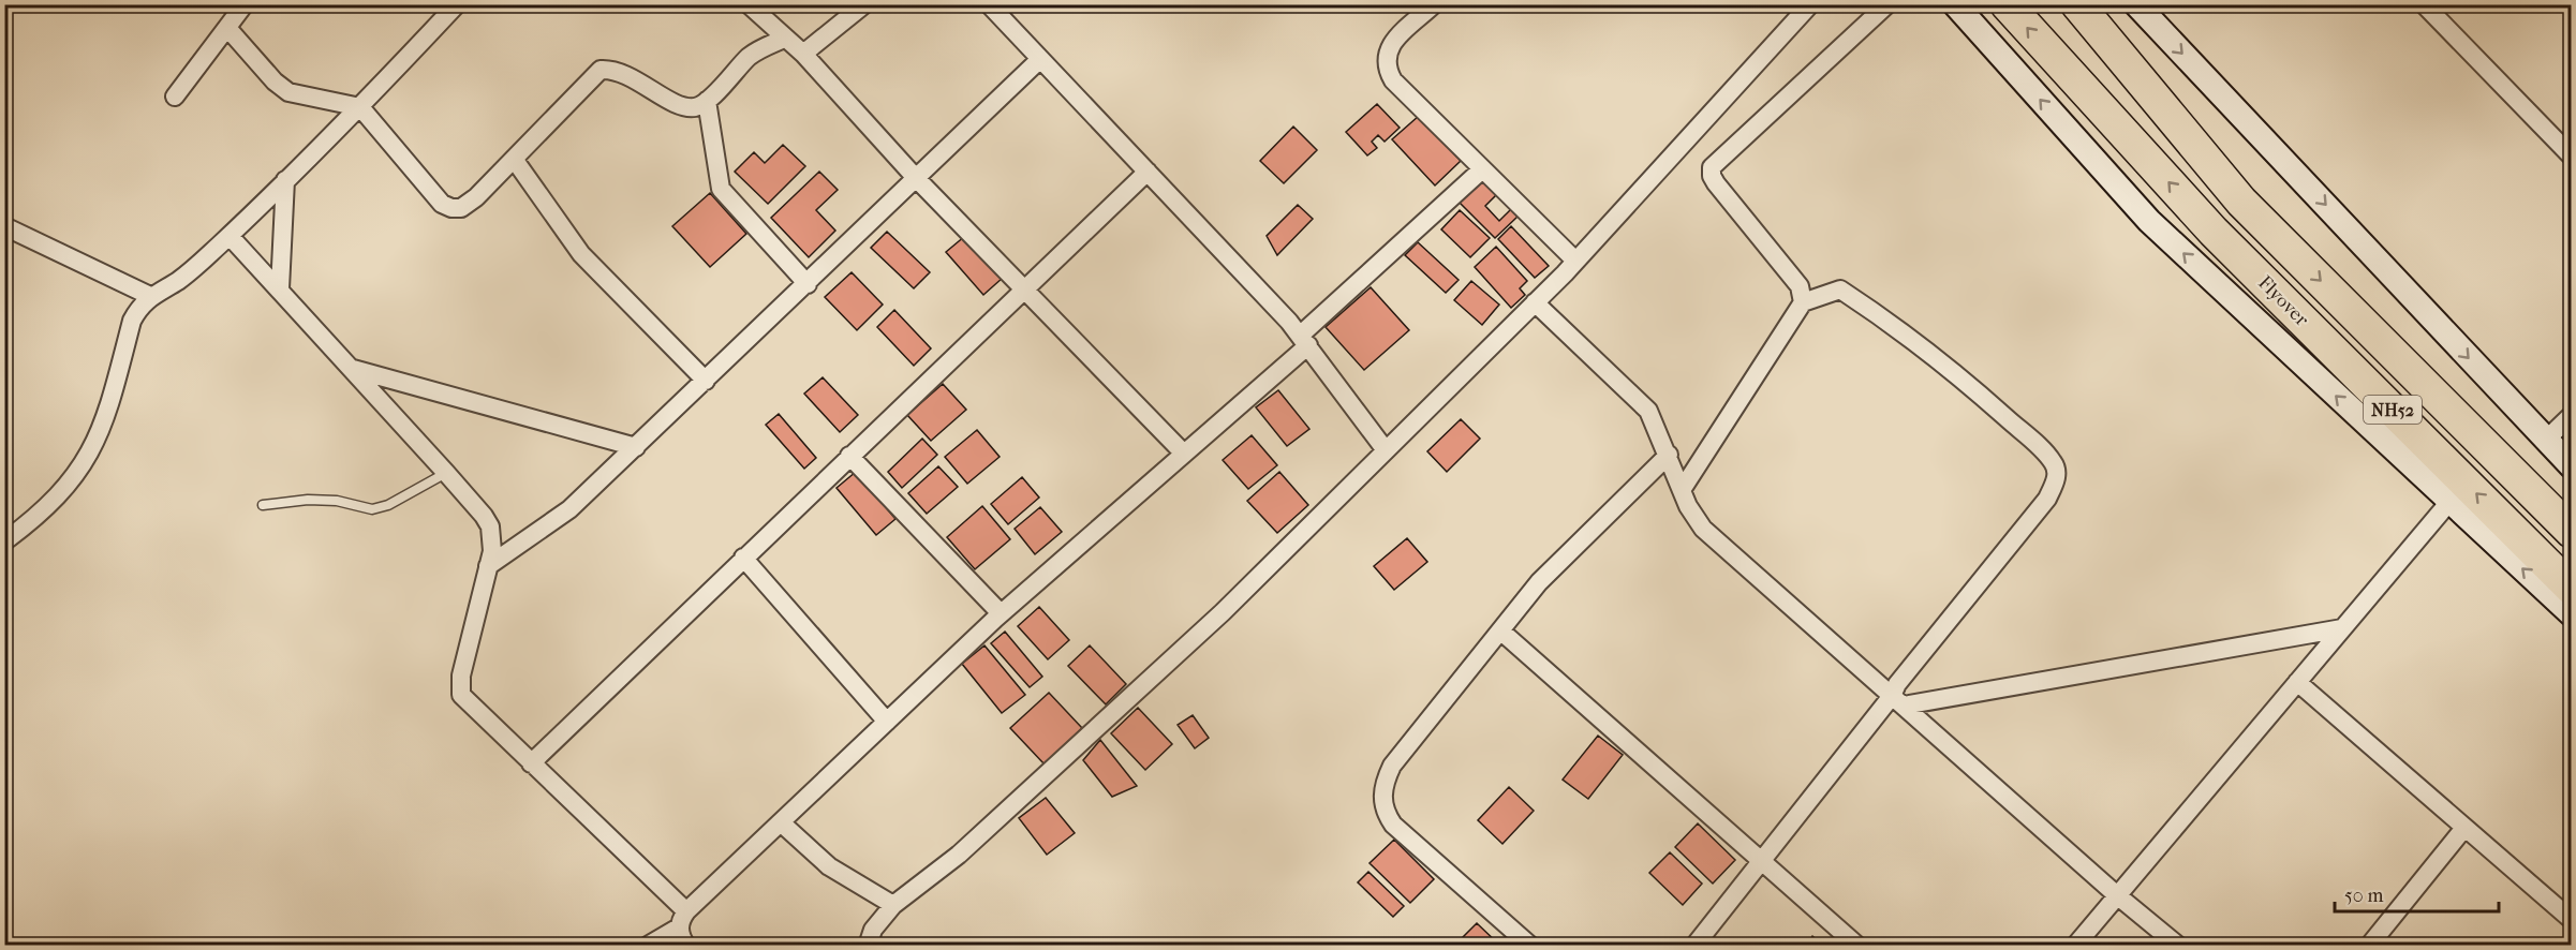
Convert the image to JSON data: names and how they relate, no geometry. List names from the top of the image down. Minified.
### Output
{"streets":{"highway":["Flyover","NH52"]},"scale_bar":"50 m"}
